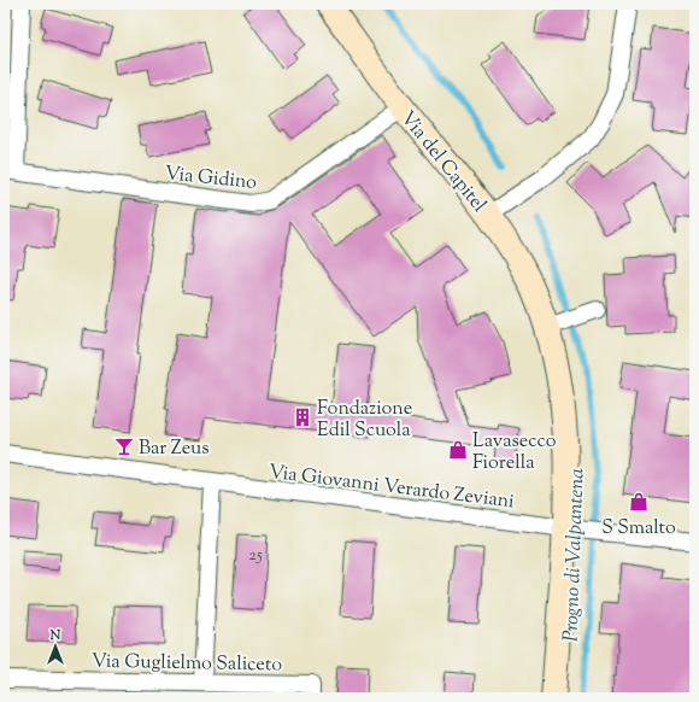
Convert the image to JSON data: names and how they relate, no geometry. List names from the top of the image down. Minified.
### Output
{"streets":{"street":["Via del Capitel","Via Gidino","Via Giovanni Verardo Zeviani","Via Guglielmo Saliceto"]},"crossings":[["Via del Capitel","Via Gidino"],["Via del Capitel","Via Giovanni Verardo Zeviani"]],"water":["Progno di Valpantena"],"places":{"building":["Fondazione Edil Scuola"],"bar":["Bar Zeus"],"shop":["Lavasecco Fiorella","S Smalto"]},"house_numbers":["25"],"north":"top"}
